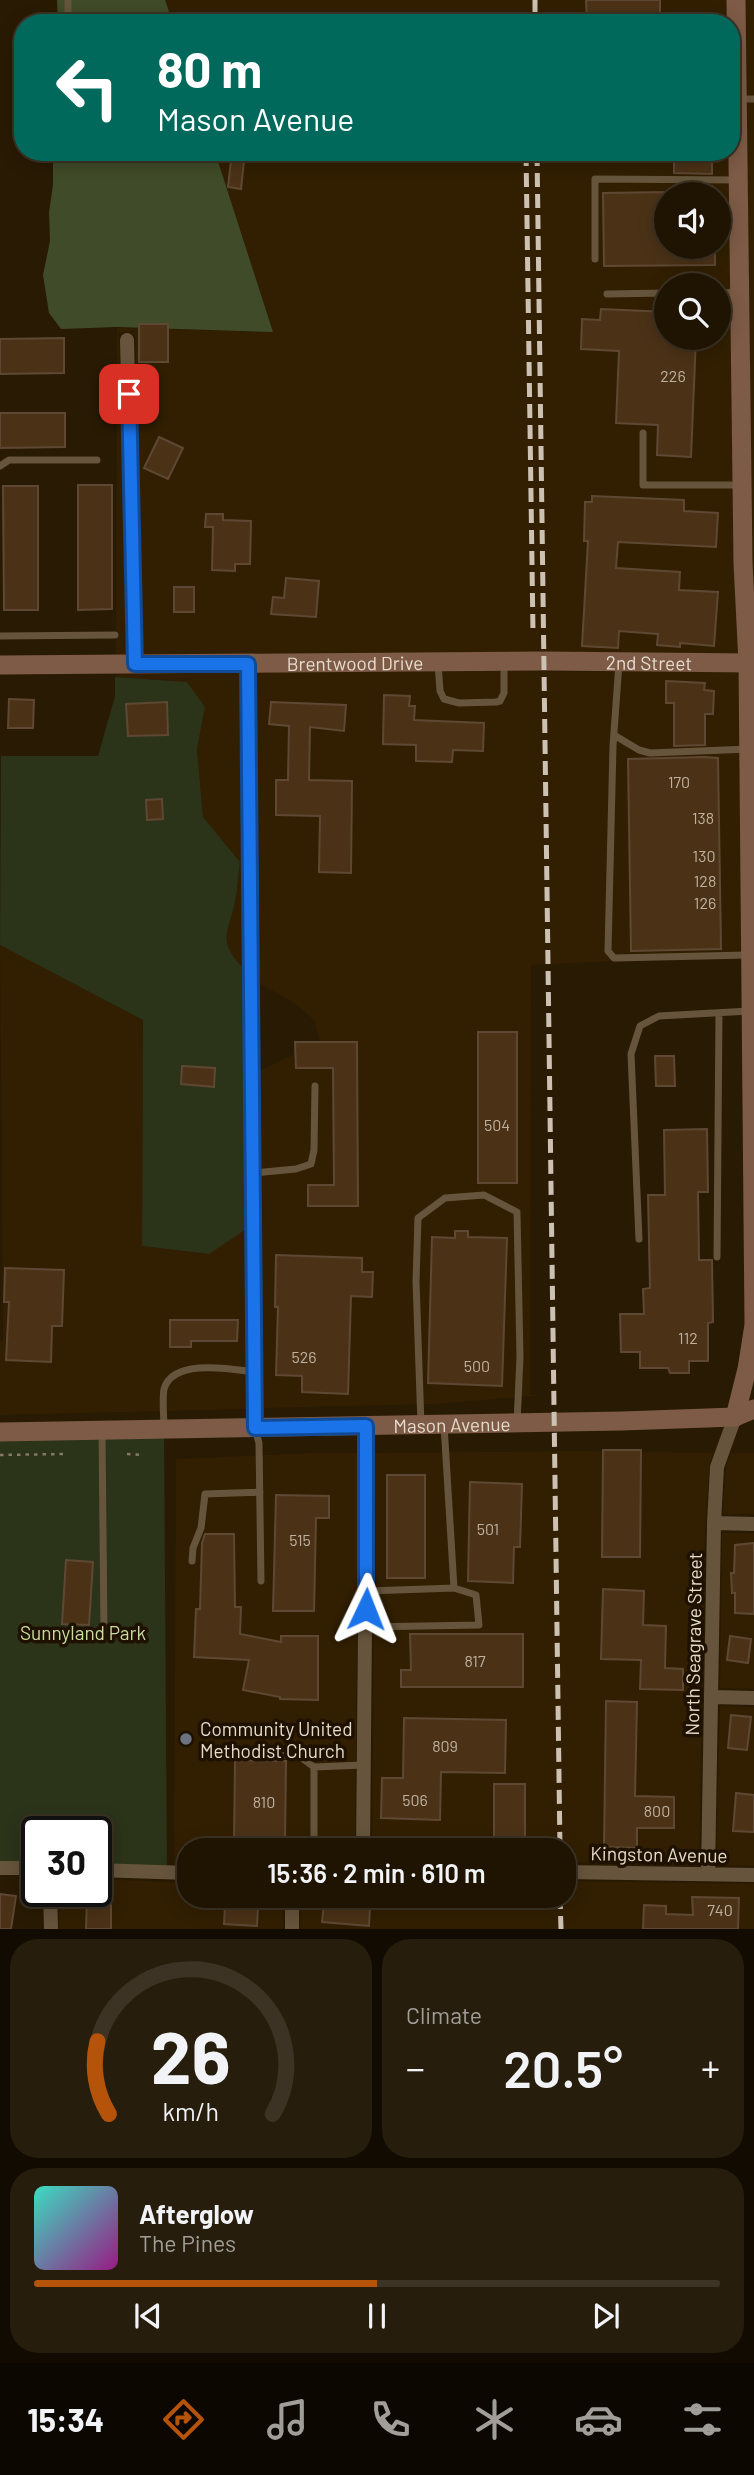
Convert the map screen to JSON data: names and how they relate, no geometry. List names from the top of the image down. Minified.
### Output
{"streets":{"street":["2nd Street","Brentwood Drive","Mason Avenue","North Seagrave Street","Kingston Avenue"]},"crossings":[["2nd Street","Brentwood Drive"],["Mason Avenue","North Seagrave Street"],["North Seagrave Street","Kingston Avenue"]],"parks":["Sunnyland Park"],"places":["Community United Methodist Church"],"house_numbers":["226","170","138","130","128","126","504","112","526","500","501","515","817","809","506","810","800","740"],"page":{"turn":["80 m","Mason Avenue"],"limit":"30","trip":"15:36 · 2 min · 610 m","tile":"Climate","heat":["−","20.5°","+"],"song":["Afterglow","The Pines"],"tabs":"15:34","gauge":["26","km/h"]}}
